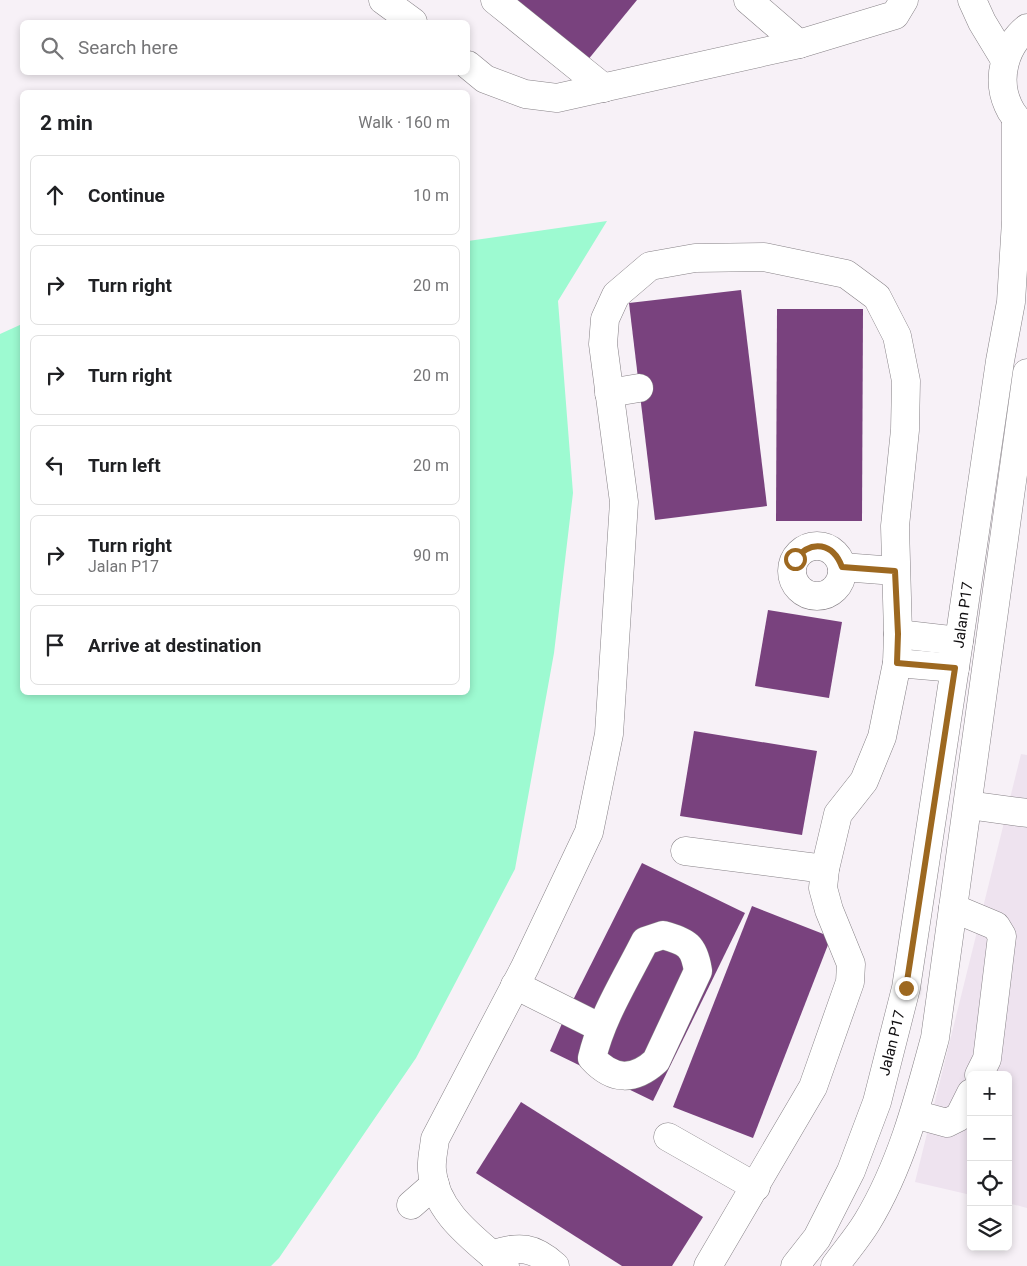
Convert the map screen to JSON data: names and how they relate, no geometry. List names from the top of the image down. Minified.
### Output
{"streets":{"street":["Jalan P17"]},"page":{"search":"Search here","heading":["2 min","Walk · 160 m"],"list":[["Continue","10 m"],["Turn right","20 m"],["Turn right","20 m"],["Turn left","20 m"],["Turn right","Jalan P17","90 m"],"Arrive at destination"],"map_buttons":["+","−"]}}
